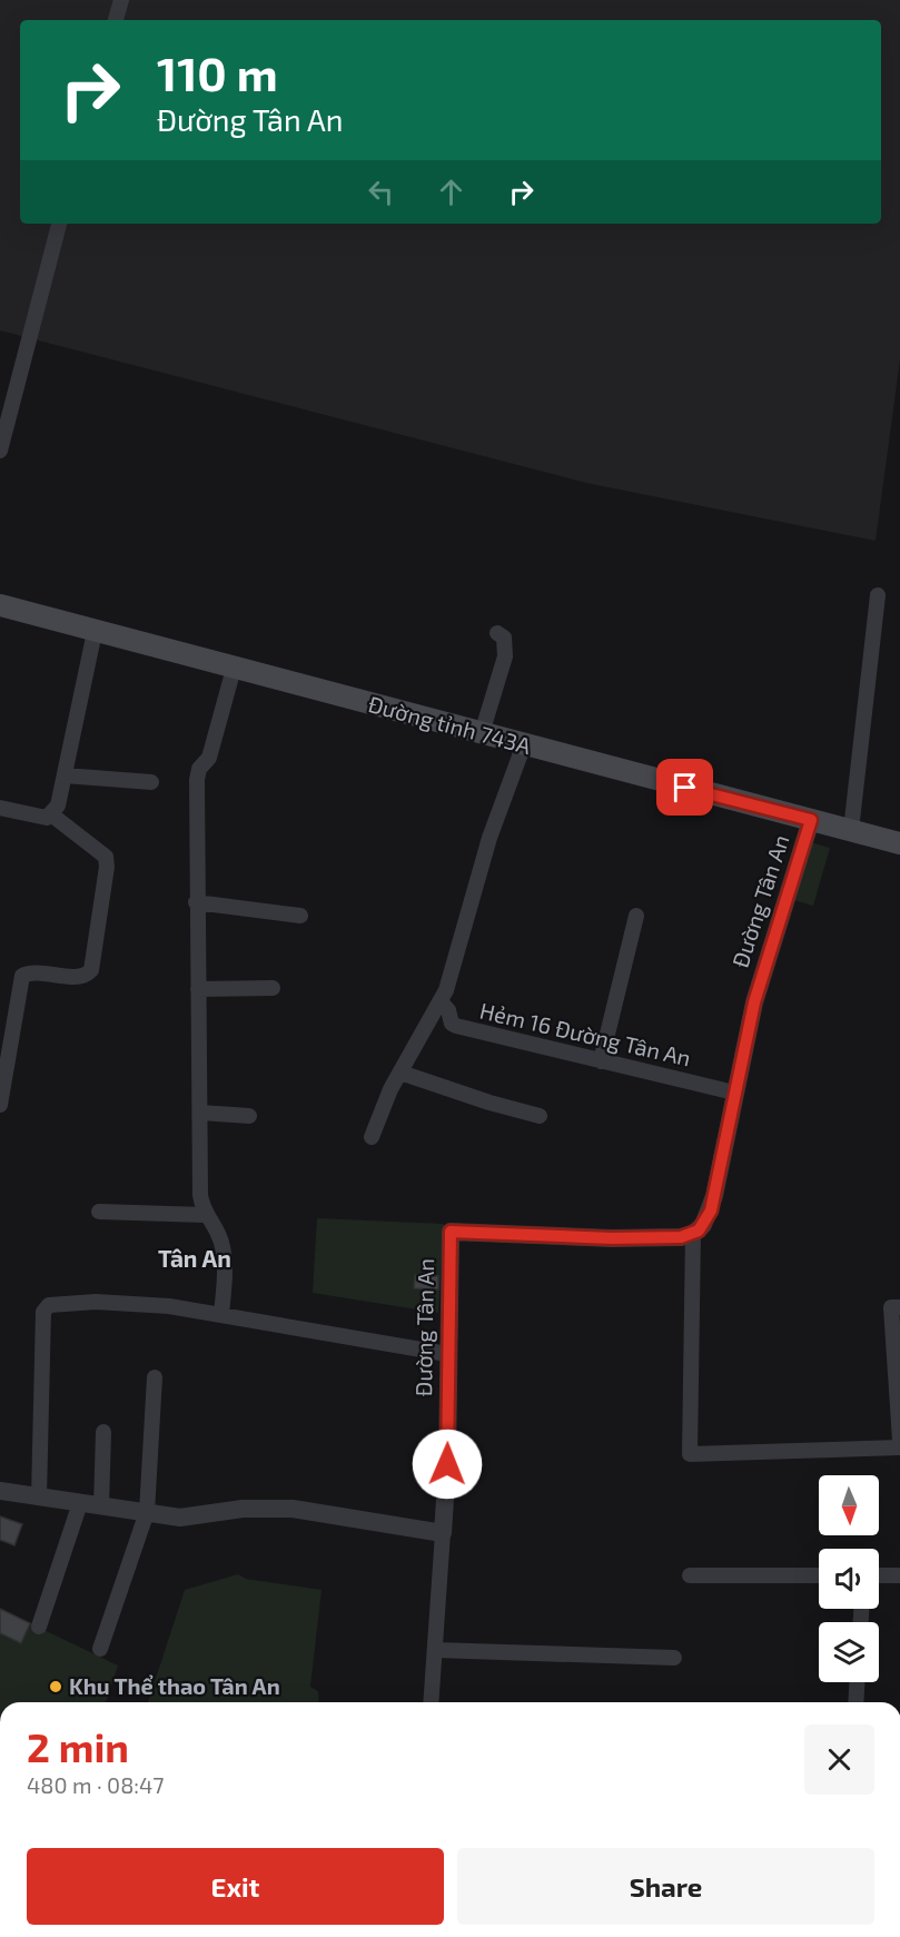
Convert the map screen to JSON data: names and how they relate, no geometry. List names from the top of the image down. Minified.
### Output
{"streets":{"main road":["Đường tỉnh 743A"],"street":["Đường Tân An","Hẻm 16 Đường Tân An"]},"crossings":[["Đường tỉnh 743A","Đường Tân An"],["Đường Tân An","Hẻm 16 Đường Tân An"]],"districts":["Tân An"],"places":["Khu Thể thao Tân An"],"north":"bottom","page":{"turn":["110 m","Đường Tân An"],"heading":["2 min","480 m · 08:47"],"buttons":["Exit","Share"]}}
